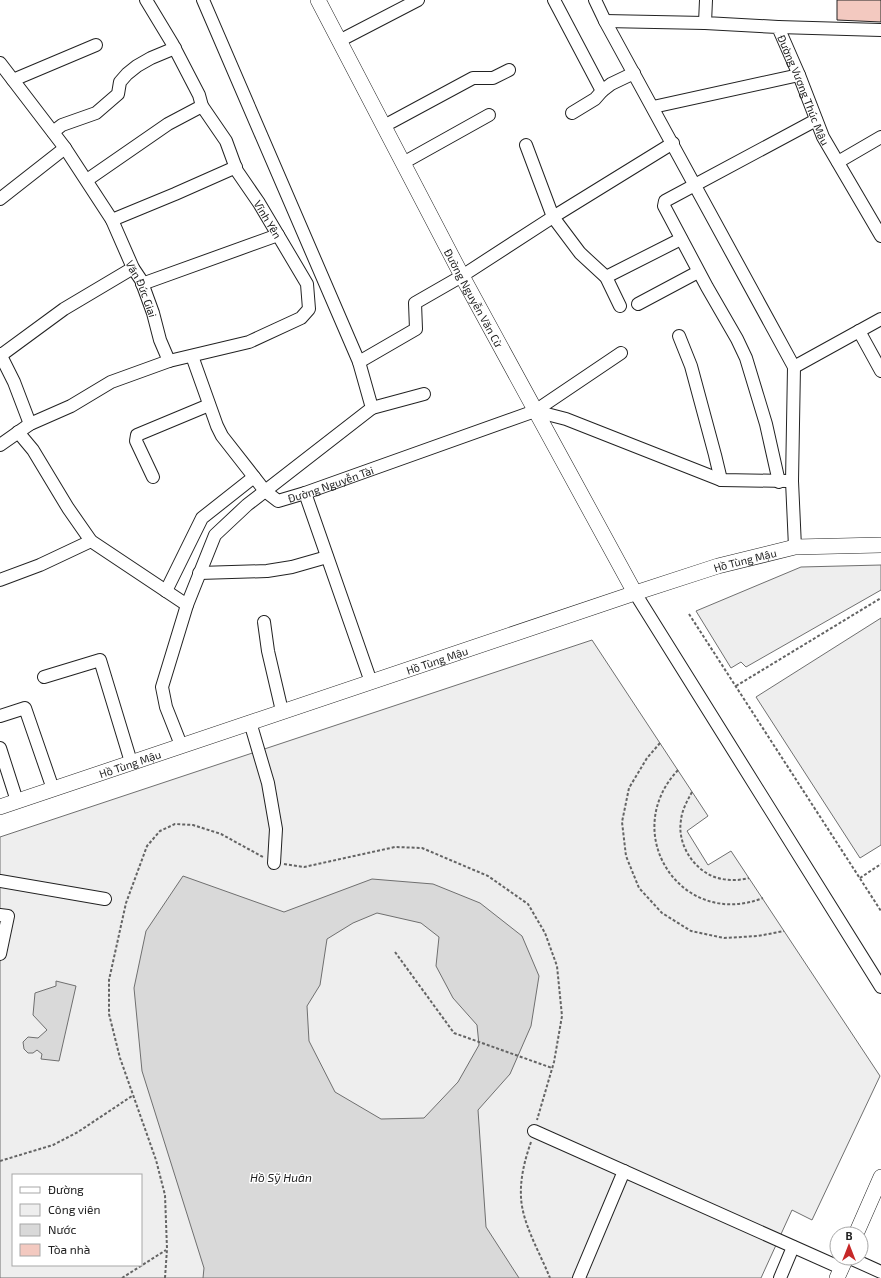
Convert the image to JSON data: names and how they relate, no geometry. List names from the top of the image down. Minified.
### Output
{"streets":{"main road":["Đường Nguyễn Văn Cừ","Hồ Tùng Mậu"],"street":["Đường Vương Thúc Mậu","Vĩnh Yên","Văn Đức Giai","Đường Nguyễn Tài"]},"crossings":[["Vĩnh Yên","Văn Đức Giai"],["Đường Nguyễn Văn Cừ","Đường Nguyễn Tài"],["Đường Nguyễn Văn Cừ","Hồ Tùng Mậu"]],"water":["Hồ Sỹ Huân"],"legend":["Đường","Công viên","Nước","Tòa nhà"],"north":"top"}
